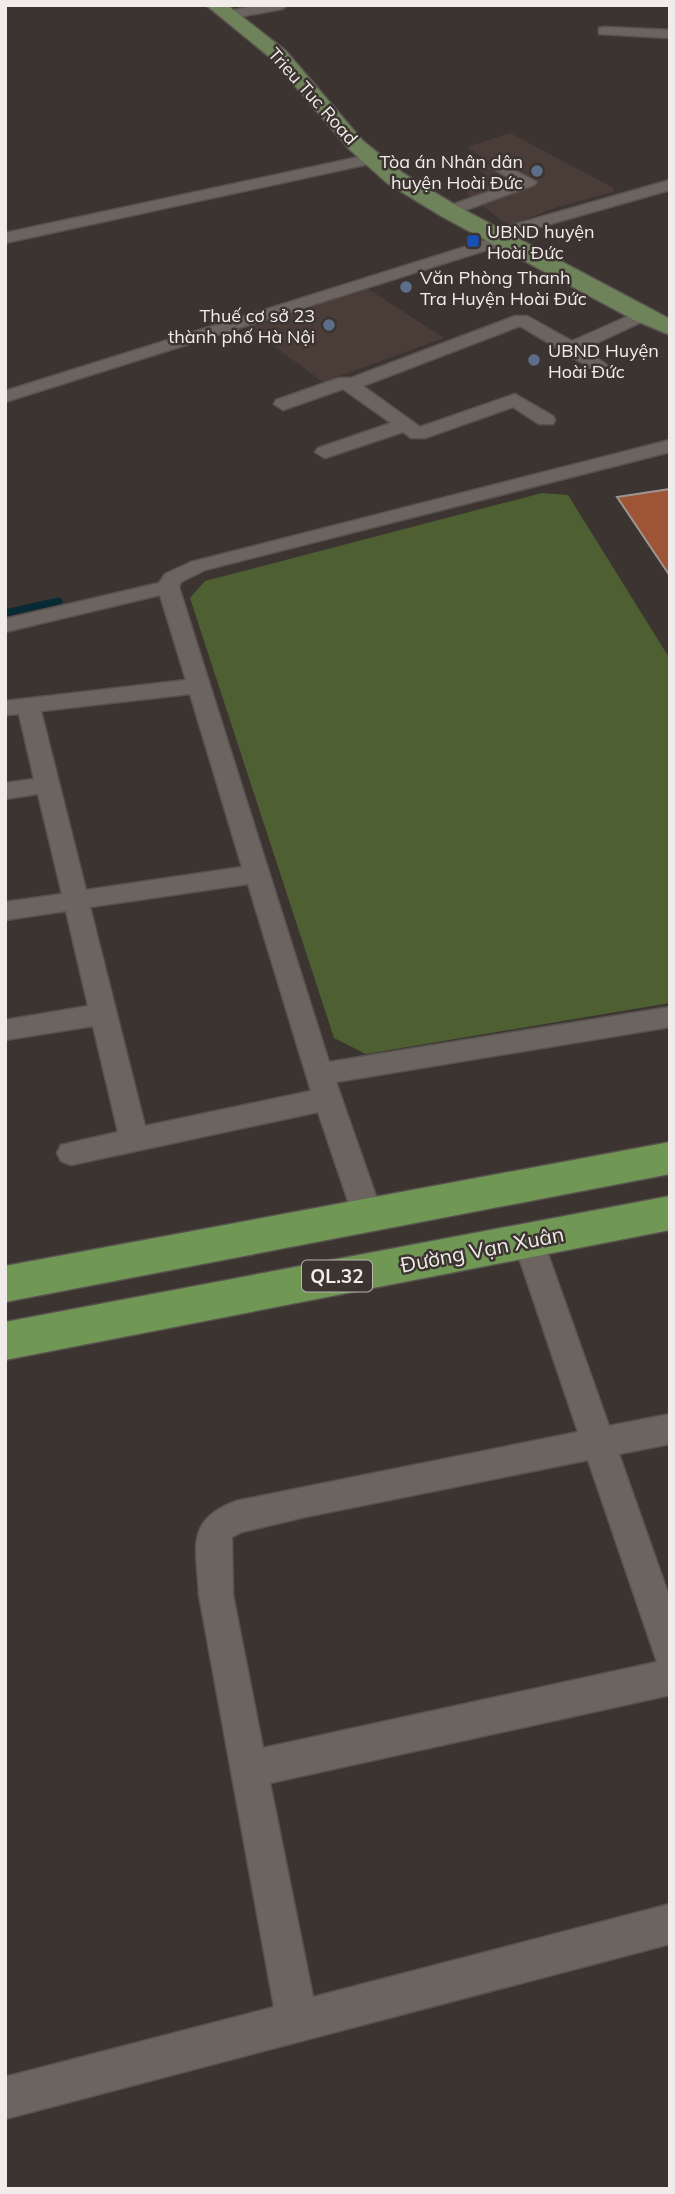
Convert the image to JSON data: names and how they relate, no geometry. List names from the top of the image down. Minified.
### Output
{"streets":{"highway":["Đường Vạn Xuân","QL.32"],"main road":["Trieu Tuc Road"]},"places":{"other":["Tòa án Nhân dân huyện Hoài Đức","Văn Phòng Thanh Tra Huyện Hoài Đức","Thuế cơ sở 23 thành phố Hà Nội","UBND Huyện Hoài Đức"],"transit":["UBND huyện Hoài Đức"]}}
